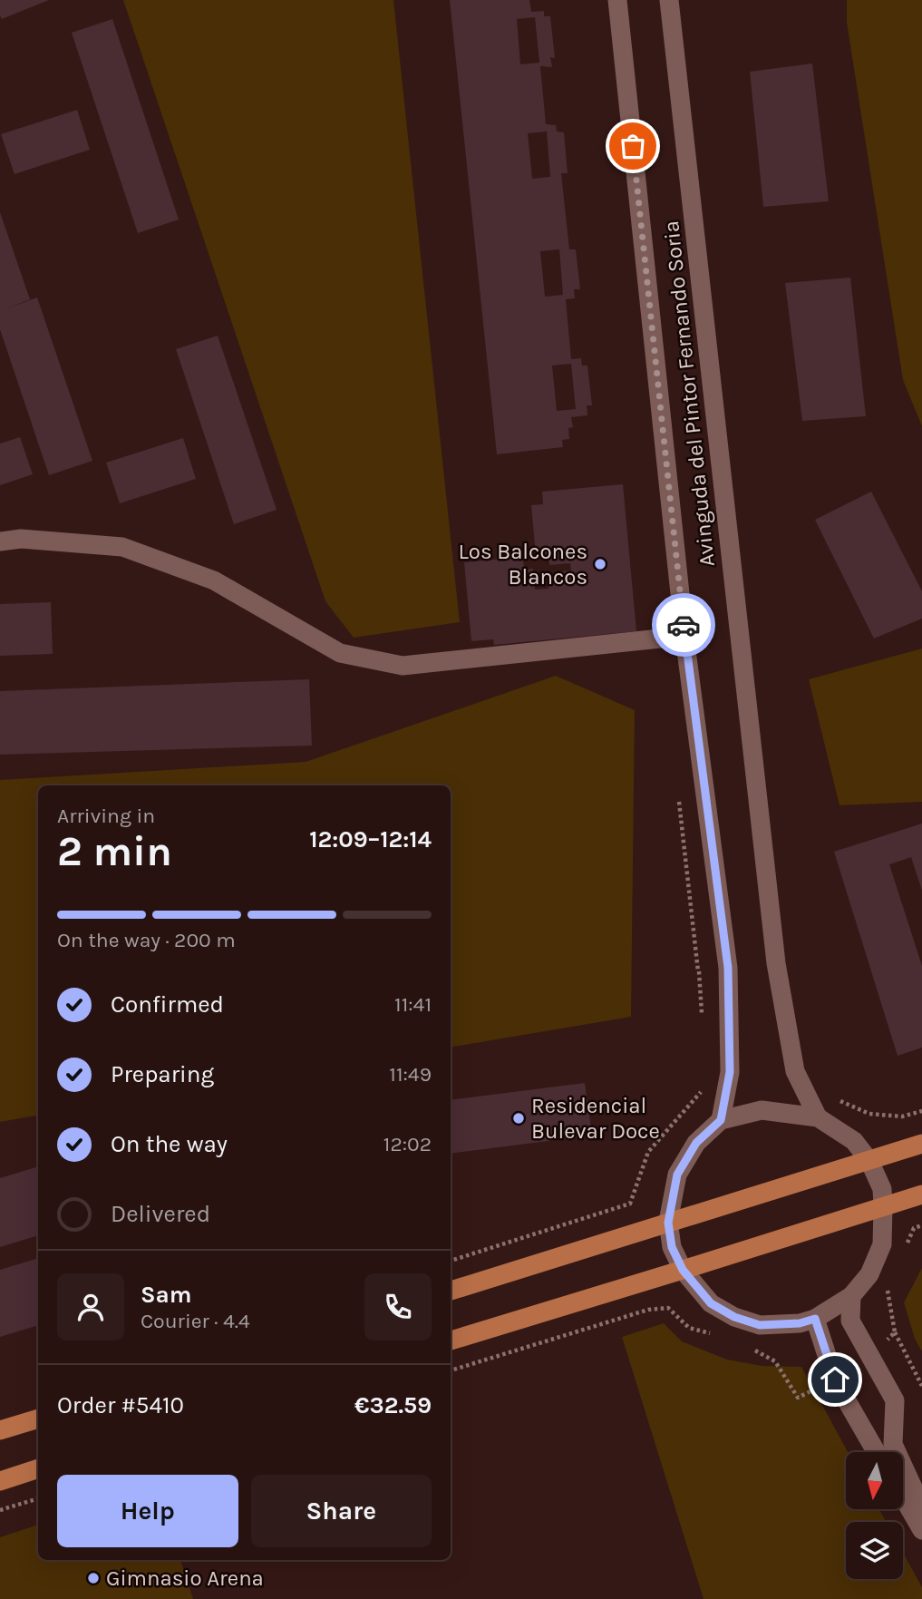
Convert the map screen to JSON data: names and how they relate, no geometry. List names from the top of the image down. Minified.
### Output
{"streets":{"street":["Avinguda del Pintor Fernando Soria"]},"places":["Los Balcones Blancos","Residencial Bulevar Doce","Gimnasio Arena"],"north":"bottom","page":{"heading":["2 min","Arriving in","12:09–12:14"],"panel":["Sam","Courier · 4.4","Order #5410","€32.59"],"bar":"On the way · 200 m","list":[["Confirmed","11:41"],["Preparing","11:49"],["On the way","12:02"],"Delivered"],"buttons":["Help","Share"]}}
